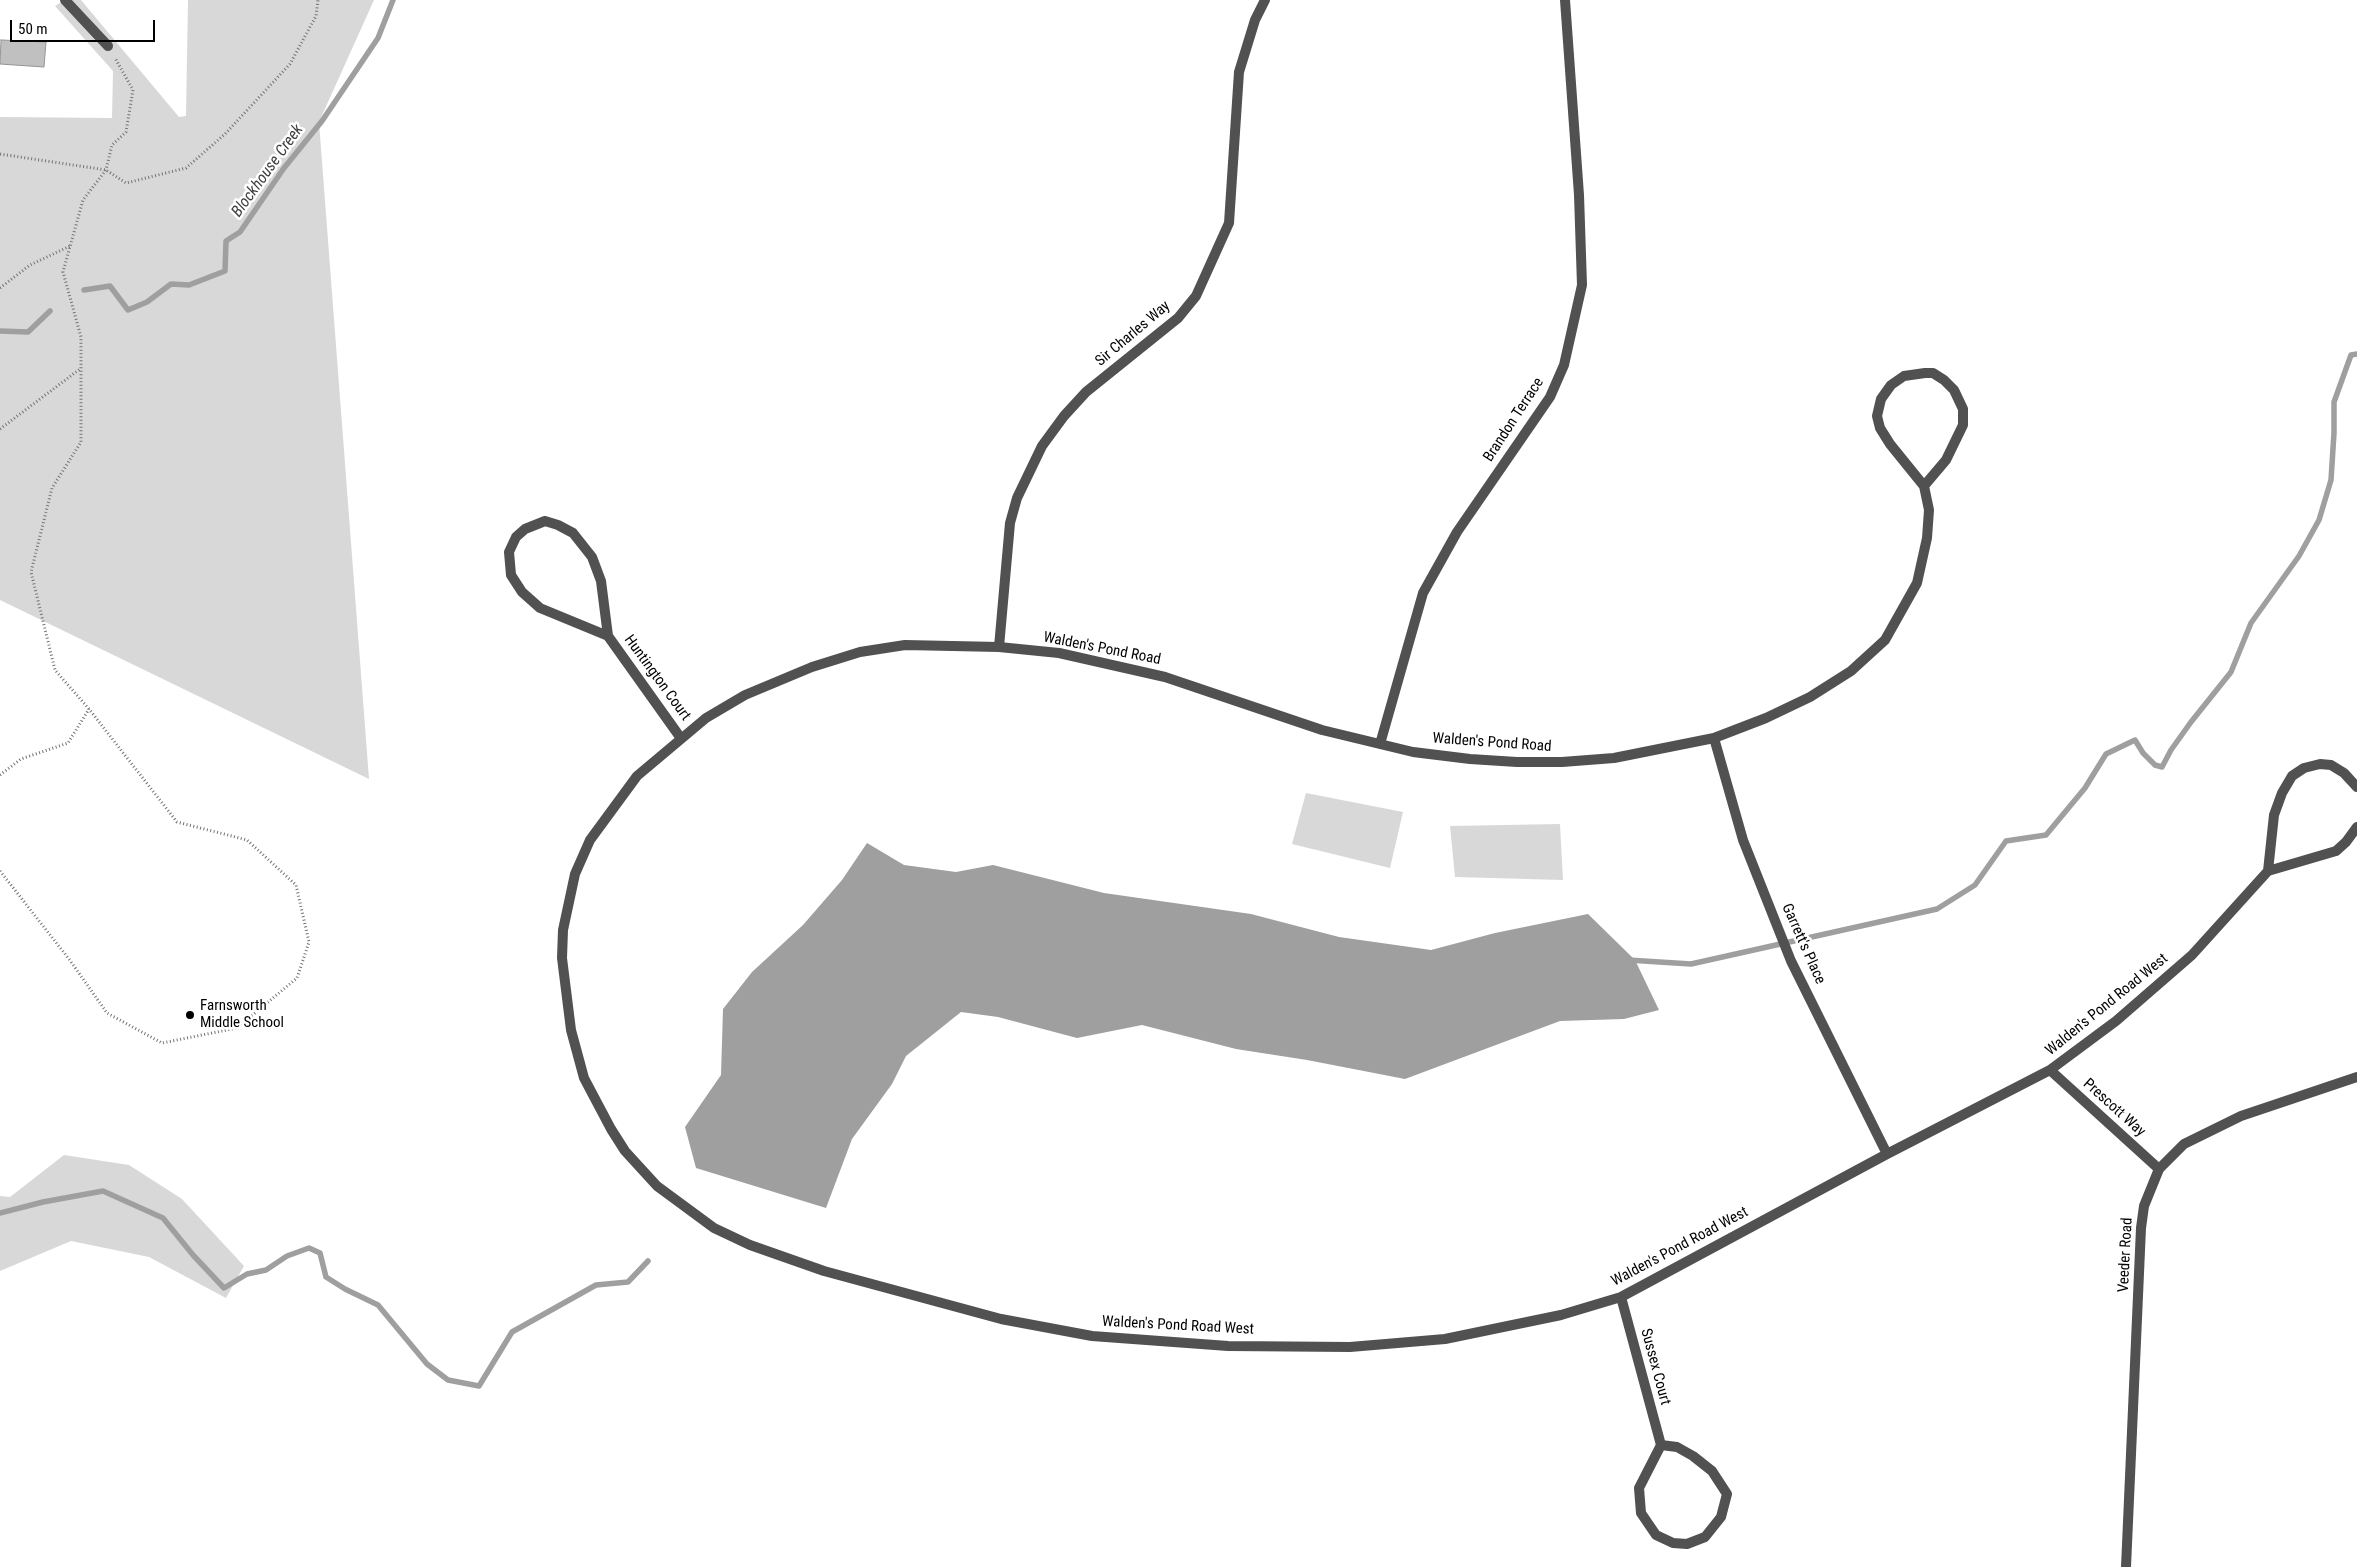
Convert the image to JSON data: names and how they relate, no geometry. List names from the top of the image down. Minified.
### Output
{"streets":{"street":["Sir Charles Way","Brandon Terrace","Walden's Pond Road","Huntington Court","Garrett's Place","Walden's Pond Road West","Prescott Way","Veeder Road","Sussex Court"]},"crossings":[["Sir Charles Way","Walden's Pond Road"],["Brandon Terrace","Walden's Pond Road"],["Walden's Pond Road","Garrett's Place"],["Walden's Pond Road","Walden's Pond Road West"],["Huntington Court","Walden's Pond Road West"],["Garrett's Place","Walden's Pond Road West"],["Walden's Pond Road West","Prescott Way"],["Walden's Pond Road West","Sussex Court"],["Prescott Way","Veeder Road"]],"water":["Blockhouse Creek"],"places":["Farnsworth Middle School"],"scale_bar":"50 m"}
